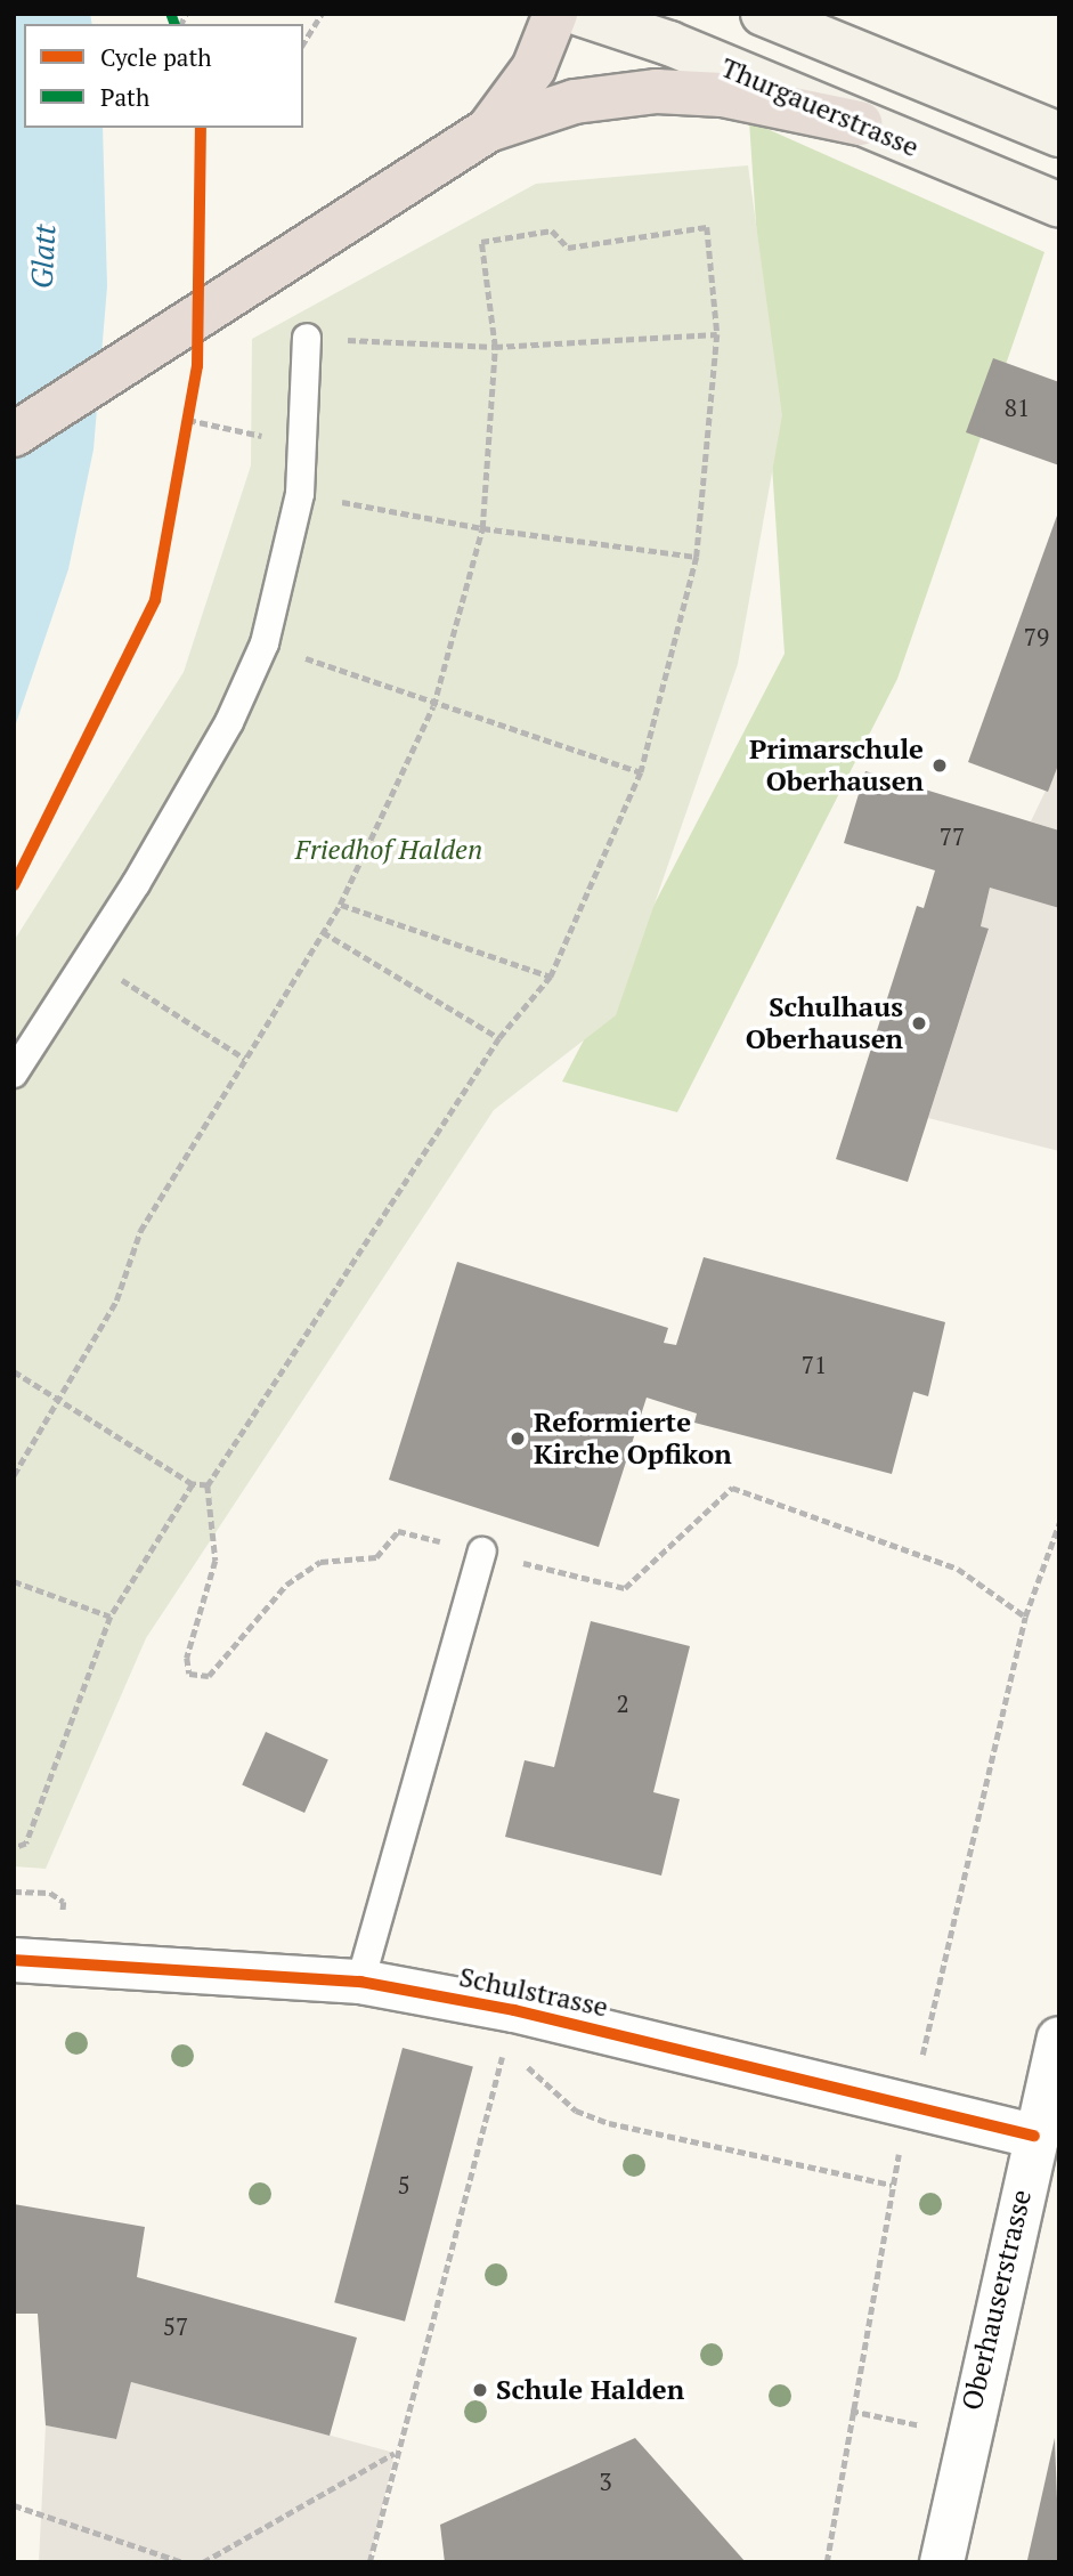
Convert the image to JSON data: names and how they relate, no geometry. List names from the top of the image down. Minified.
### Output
{"streets":{"main road":["Thurgauerstrasse"],"street":["Schulstrasse","Oberhauserstrasse"]},"crossings":[["Schulstrasse","Oberhauserstrasse"]],"water":["Glatt"],"parks":["Friedhof Halden"],"places":["Primarschule Oberhausen","Schulhaus Oberhausen","Reformierte Kirche Opfikon","Schule Halden"],"house_numbers":["81","79","77","71","2","5","57","3"],"legend":["Cycle path","Path"]}
